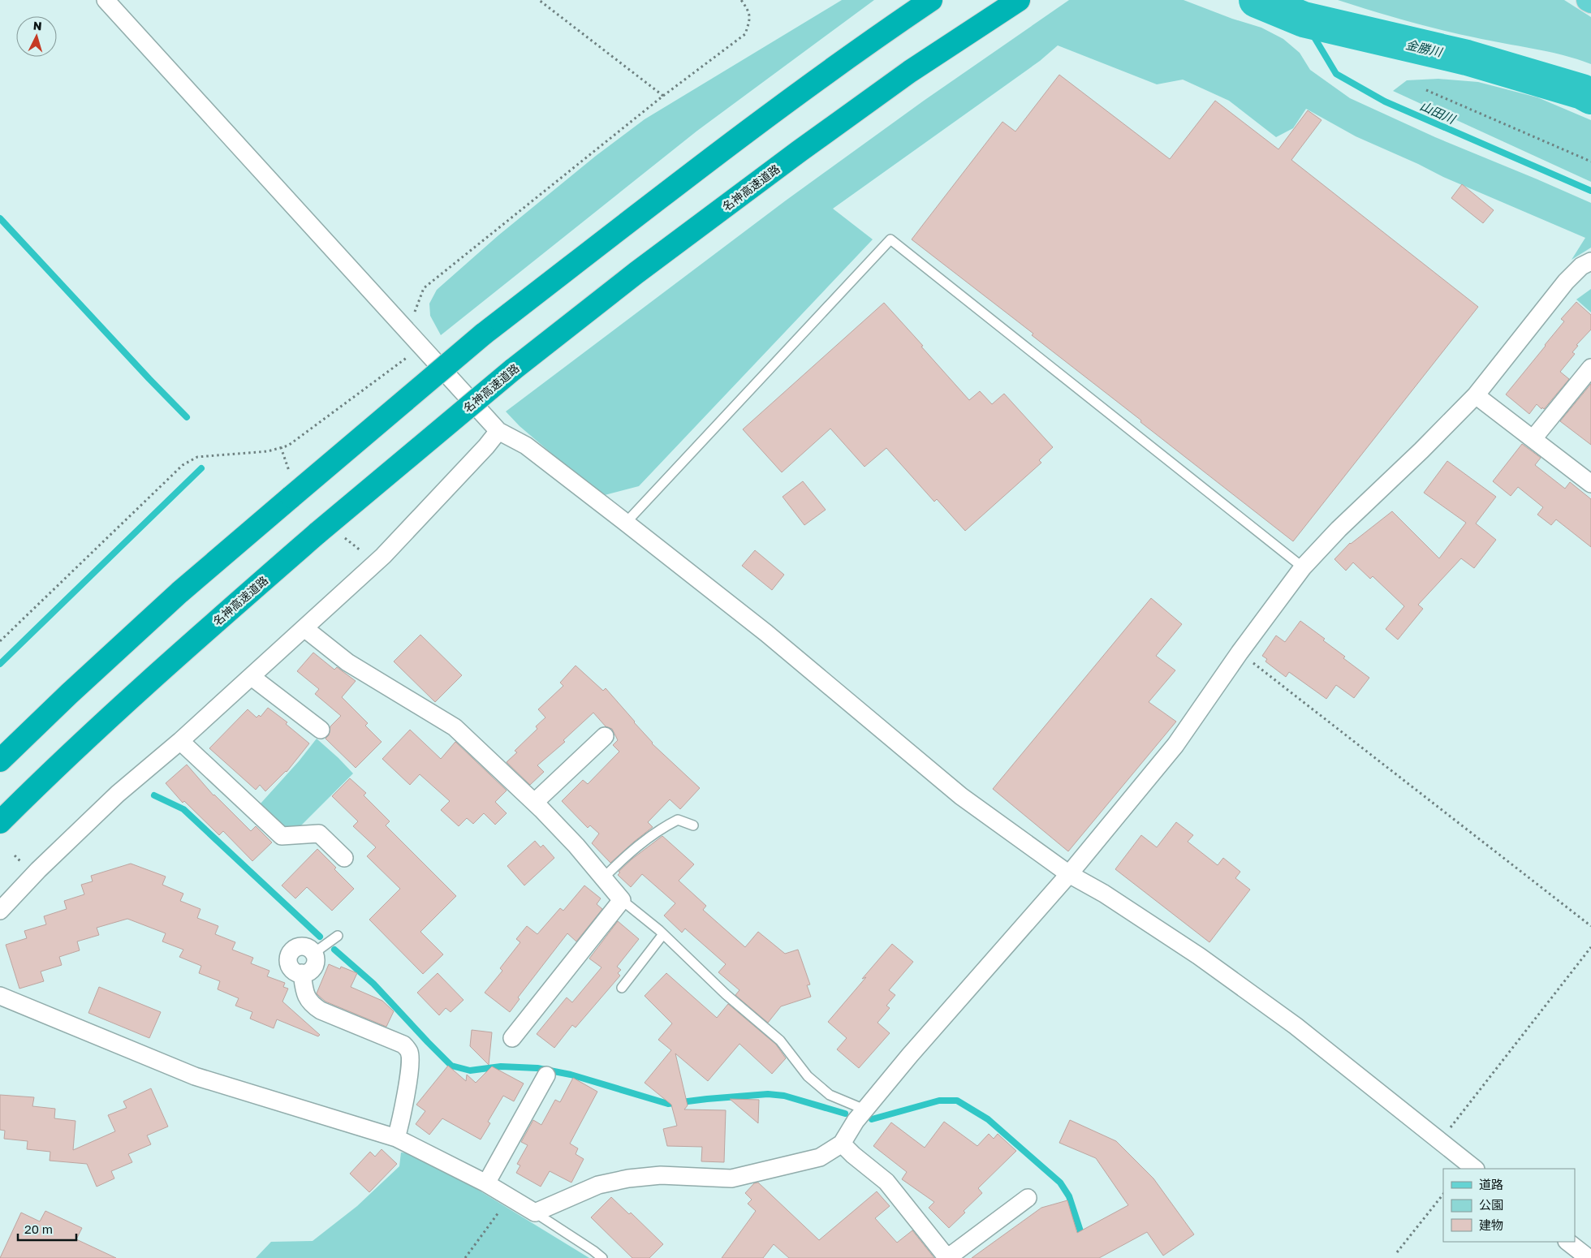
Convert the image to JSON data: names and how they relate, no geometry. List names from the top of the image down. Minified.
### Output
{"streets":{"highway":["名神高速道路"]},"water":["金勝川","山田川"],"legend":["道路","公園","建物"],"scale_bar":"20 m","north":"top"}
